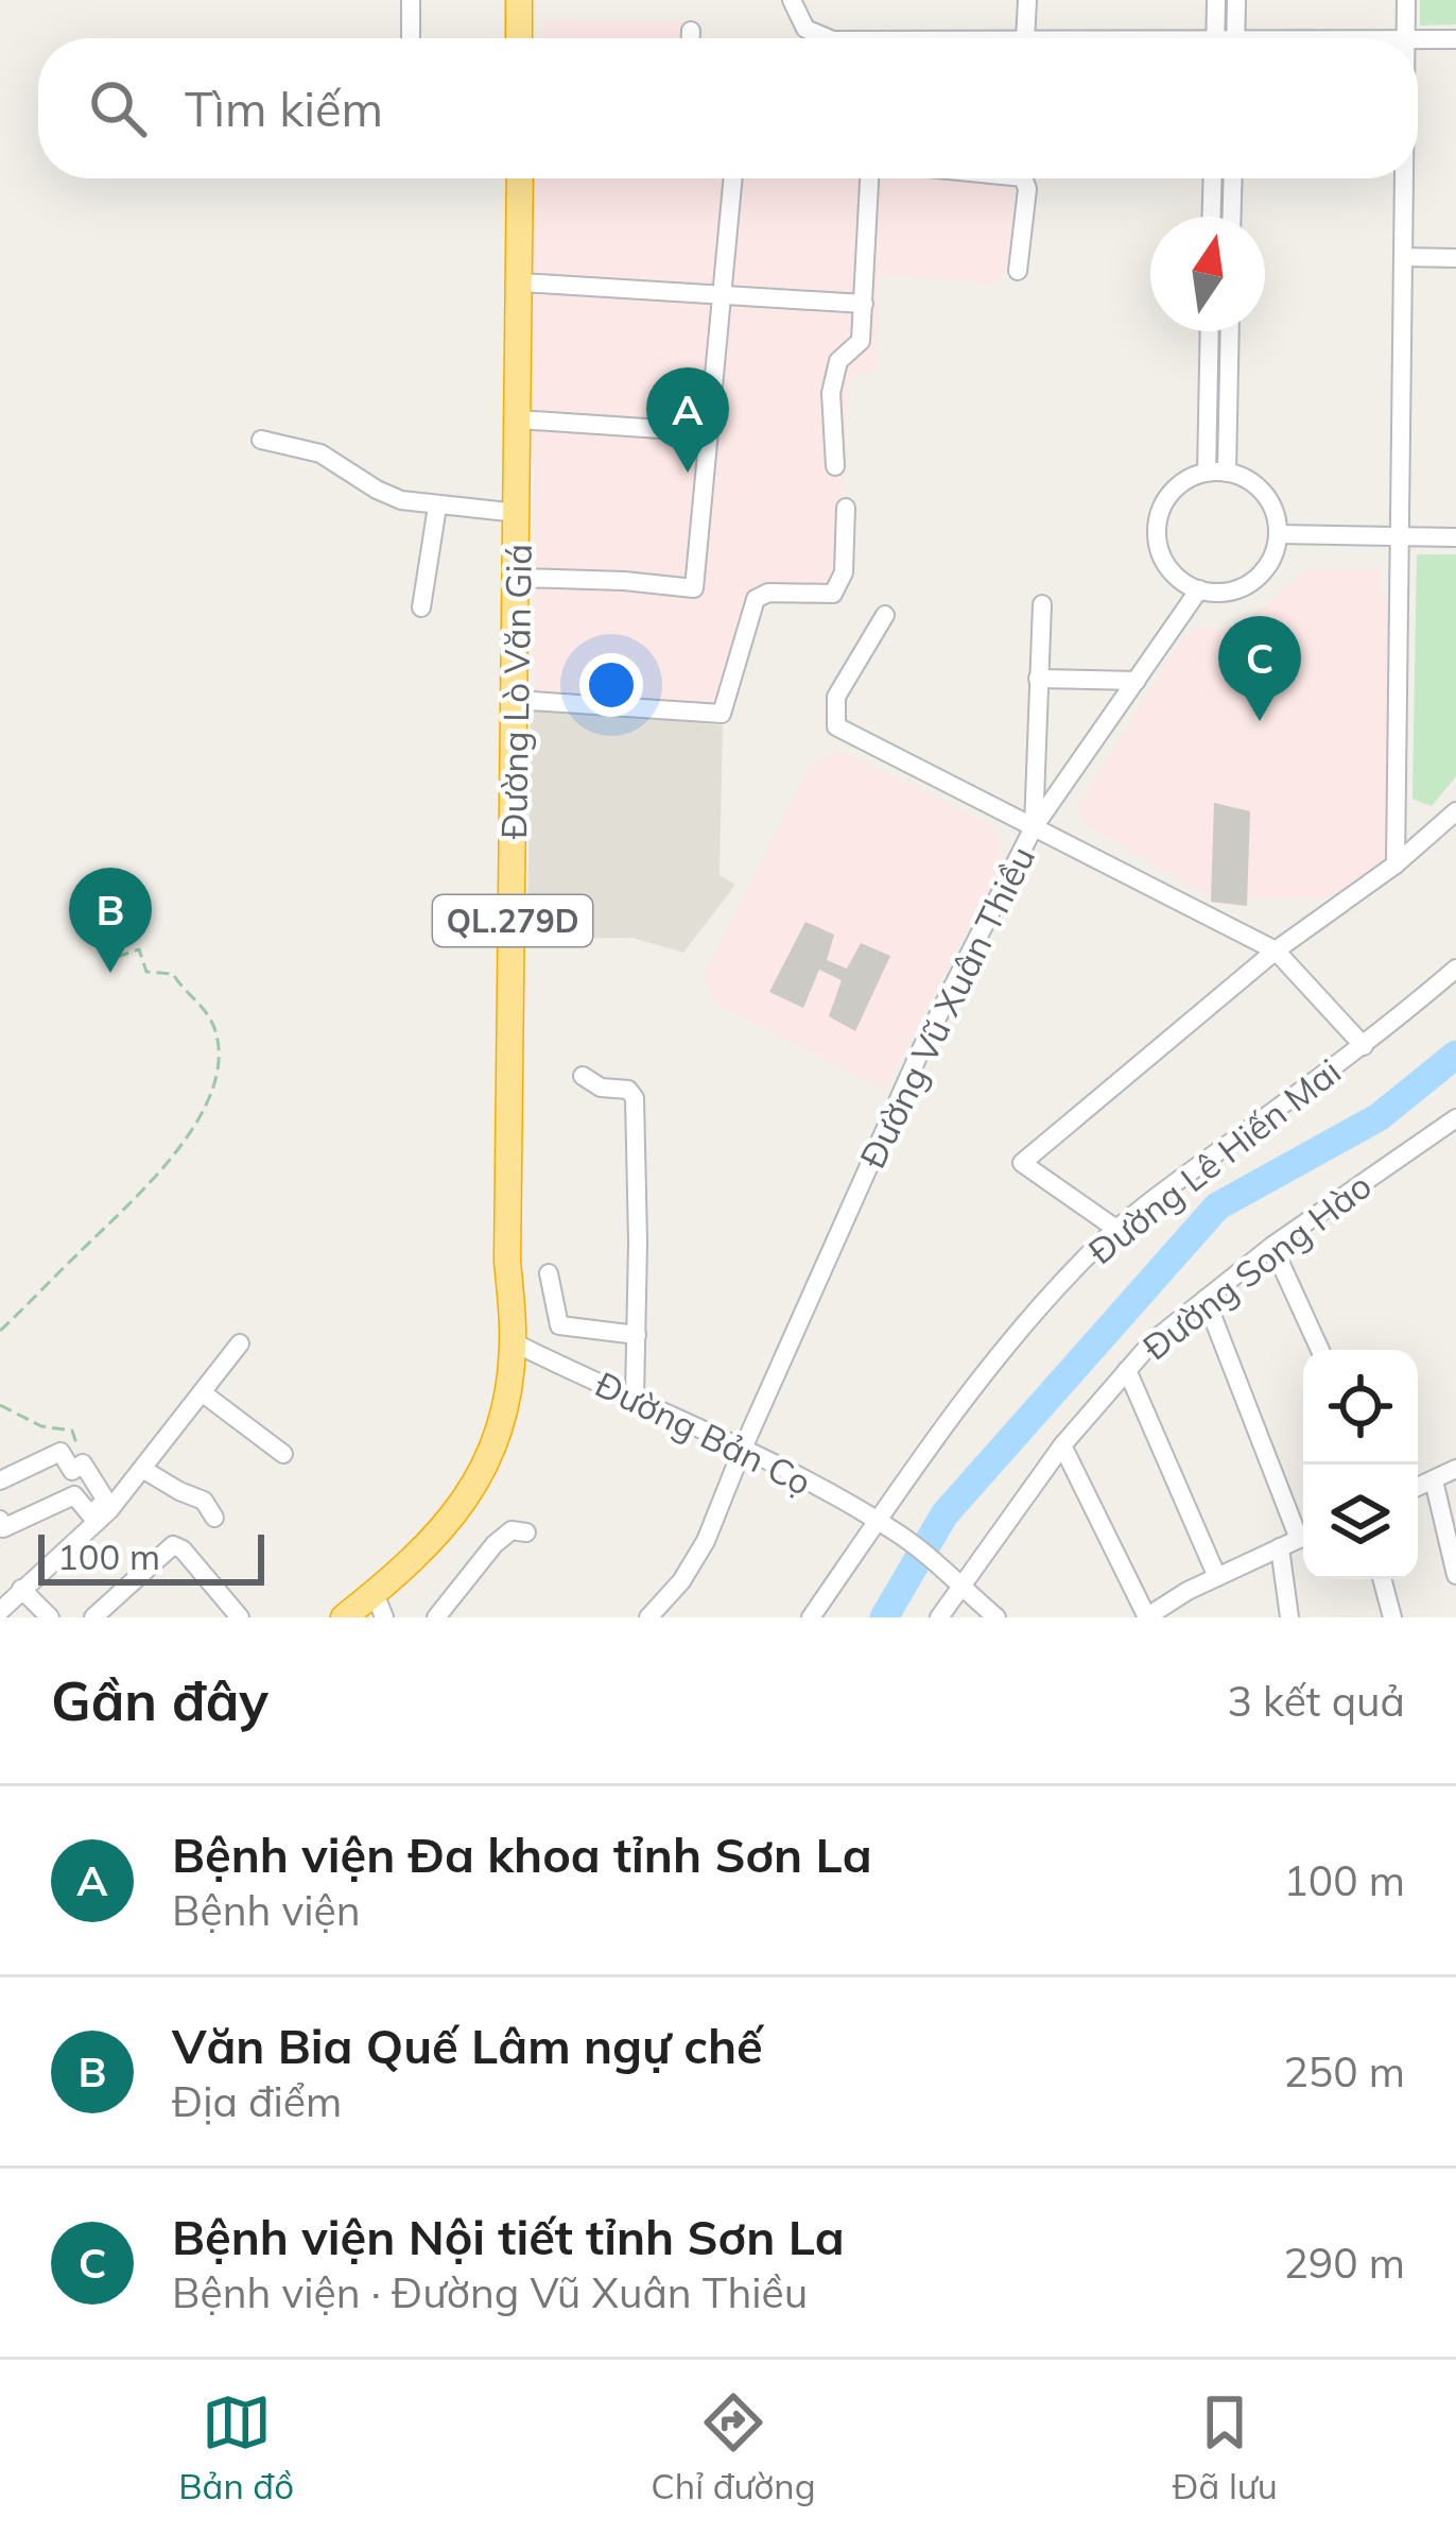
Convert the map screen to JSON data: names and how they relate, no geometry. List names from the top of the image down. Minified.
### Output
{"streets":{"highway":["Đường Lò Văn Giá","QL.279D"],"street":["Đường Vũ Xuân Thiều","Đường Lê Hiến Mai","Đường Song Hào","Đường Bản Cọ"]},"crossings":[["Đường Lò Văn Giá","Đường Bản Cọ"],["Đường Vũ Xuân Thiều","Đường Bản Cọ"],["Đường Lê Hiến Mai","Đường Bản Cọ"],["Đường Song Hào","Đường Bản Cọ"]],"scale_bar":"100 m","north":"top","page":{"search":"Tìm kiếm","pins":["A","C","B"],"scale":"100 m","heading":["Gần đây","3 kết quả"],"list":[{"mark":"A","name":"Bệnh viện Đa khoa tỉnh Sơn La","note":"Bệnh viện","value":"100 m"},{"mark":"B","name":"Văn Bia Quế Lâm ngự chế","note":"Địa điểm","value":"250 m"},{"mark":"C","name":"Bệnh viện Nội tiết tỉnh Sơn La","note":"Bệnh viện · Đường Vũ Xuân Thiều","value":"290 m"}],"nav":["Bản đồ","Chỉ đường","Đã lưu"]}}
